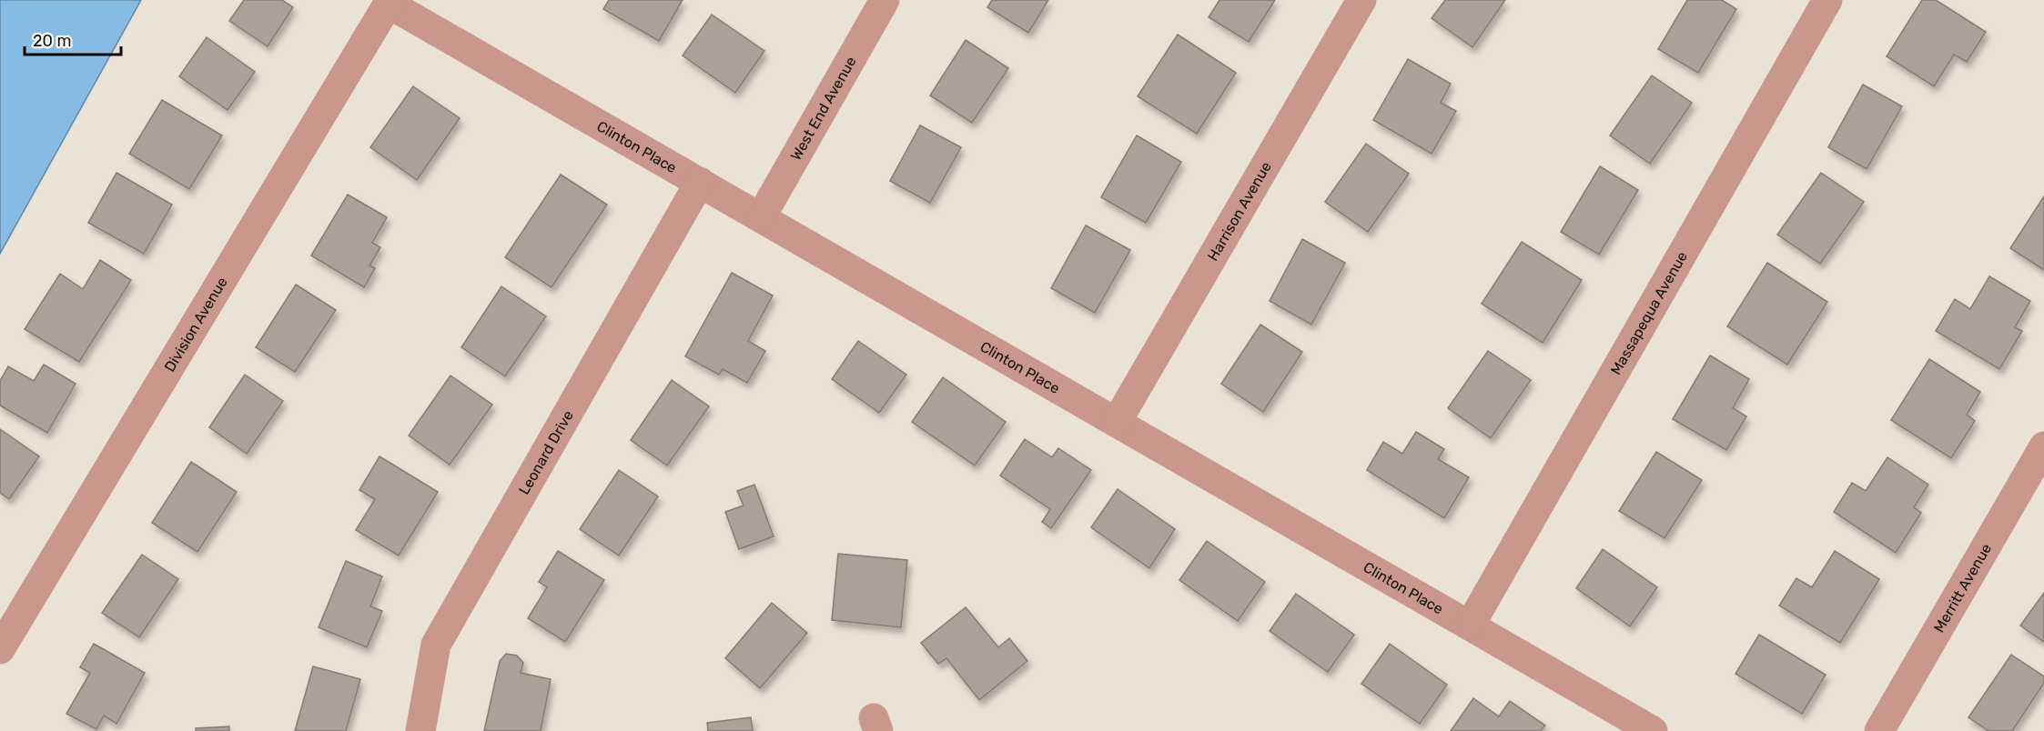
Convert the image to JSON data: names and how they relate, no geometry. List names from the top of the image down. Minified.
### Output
{"streets":{"street":["West End Avenue","Clinton Place","Harrison Avenue","Massapequa Avenue","Division Avenue","Leonard Drive","Merritt Avenue"]},"crossings":[["West End Avenue","Clinton Place"],["Clinton Place","Harrison Avenue"],["Clinton Place","Massapequa Avenue"],["Clinton Place","Division Avenue"],["Clinton Place","Leonard Drive"]],"scale_bar":"20 m"}
